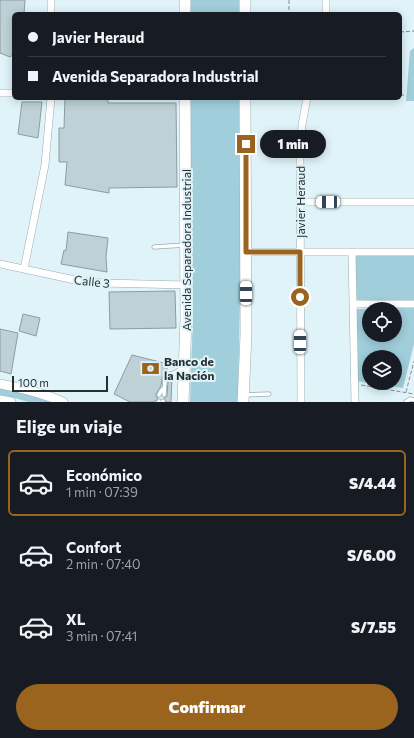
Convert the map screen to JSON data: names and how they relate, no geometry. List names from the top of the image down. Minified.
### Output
{"streets":{"main road":["Avenida Separadora Industrial"],"street":["Javier Heraud","Calle 3"]},"crossings":[["Avenida Separadora Industrial","Calle 3"]],"places":{"bank":["Banco de la Nación"]},"scale_bar":"100 m","page":{"banner":["Javier Heraud","Avenida Separadora Industrial"],"bubble":"1 min","scale":"100 m","heading":"Elige un viaje","list":[{"name":"Económico","note":"1 min · 07:39","value":"S/4.44"},{"name":"Confort","note":"2 min · 07:40","value":"S/6.00"},{"name":"XL","note":"3 min · 07:41","value":"S/7.55"}],"buttons":"Confirmar"}}
